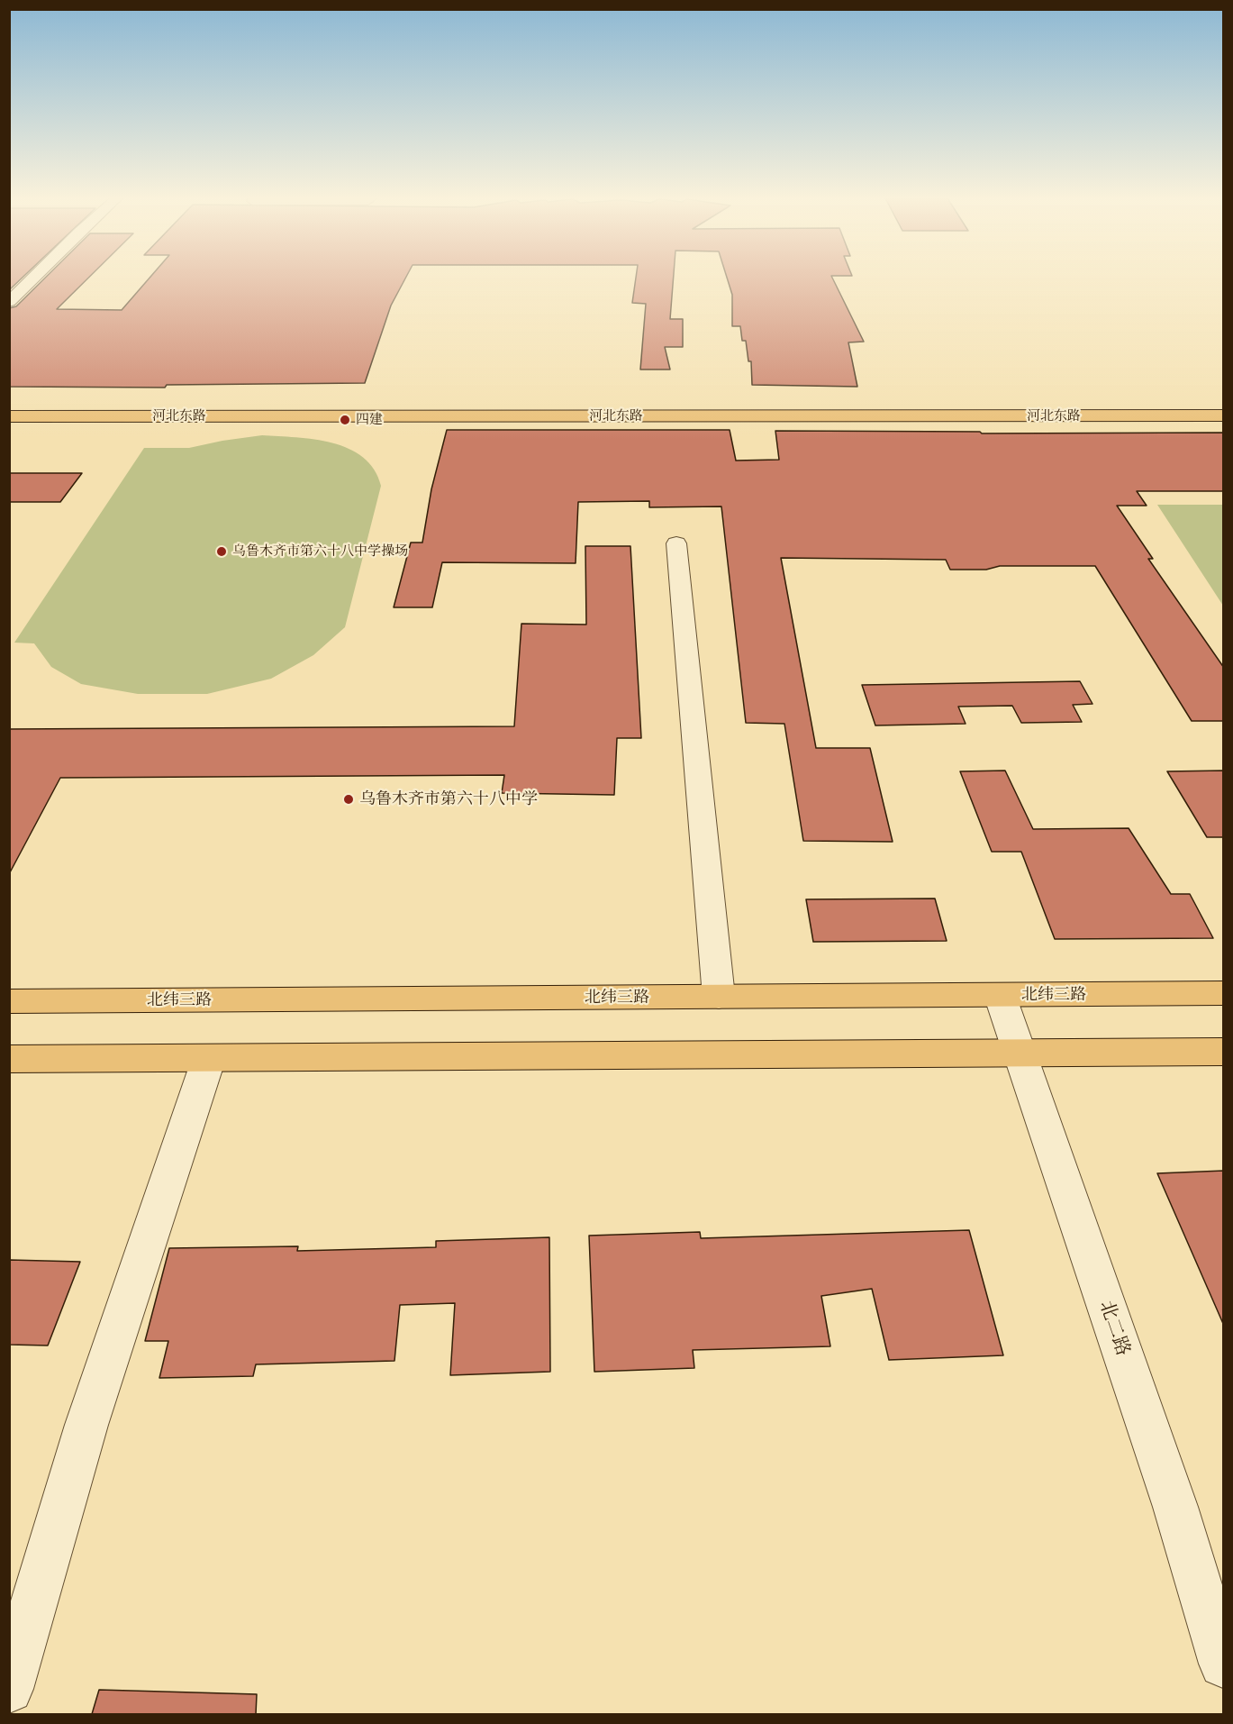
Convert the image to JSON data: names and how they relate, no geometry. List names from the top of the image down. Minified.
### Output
{"streets":{"main road":["河北东路","北纬三路"],"street":["北二路"]},"crossings":[["北纬三路","北二路"]],"places":["四建","乌鲁木齐市第六十八中学操场","乌鲁木齐市第六十八中学"]}
